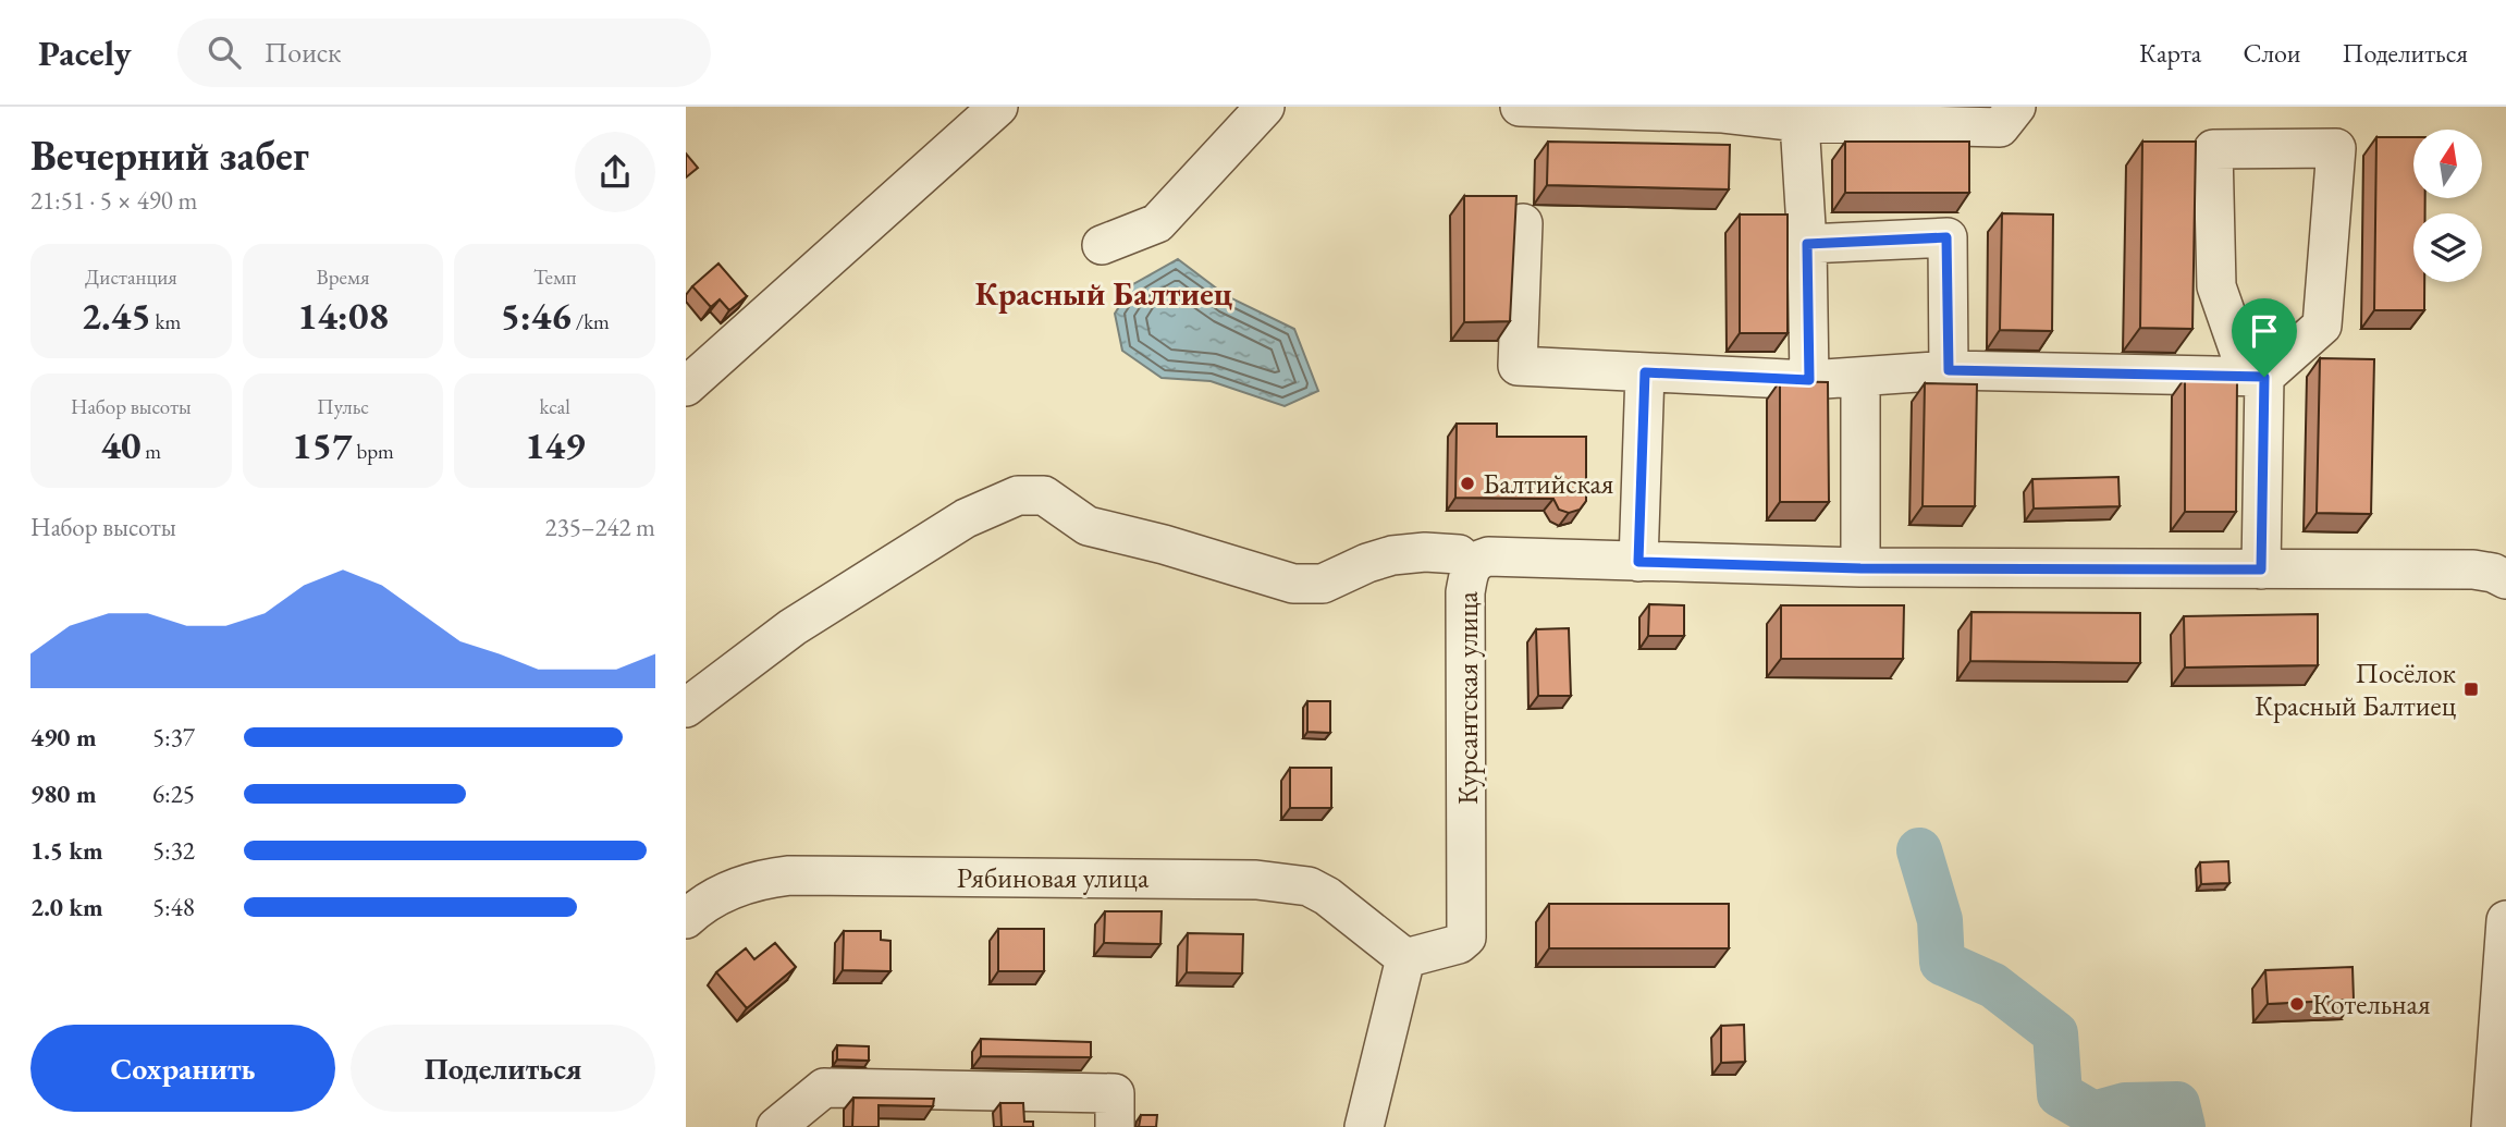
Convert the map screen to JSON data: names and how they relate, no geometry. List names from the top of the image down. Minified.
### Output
{"streets":{"street":["Курсантская улица","Рябиновая улица"]},"crossings":[["Курсантская улица","Рябиновая улица"]],"districts":["Красный Балтиец"],"places":{"other":["Балтийская","Котельная"],"transit":["Посёлок Красный Балтиец"]},"north":"top","page":{"header":"Pacely","search":"Поиск","nav":["Карта","Слои","Поделиться"],"heading":["Вечерний забег","21:51 · 5 × 490 m"],"stats":[["Дистанция","2.45 km"],["Время","14:08"],["Темп","5:46 /km"],["Набор высоты","40 m"],["Пульс","157 bpm"],["kcal","149"]],"chart":["Набор высоты","235–242 m"],"list":[{"name":"490 m","note":"5:37"},{"name":"980 m","note":"6:25"},{"name":"1.5 km","note":"5:32"},{"name":"2.0 km","note":"5:48"}],"buttons":["Сохранить","Поделиться"]}}
